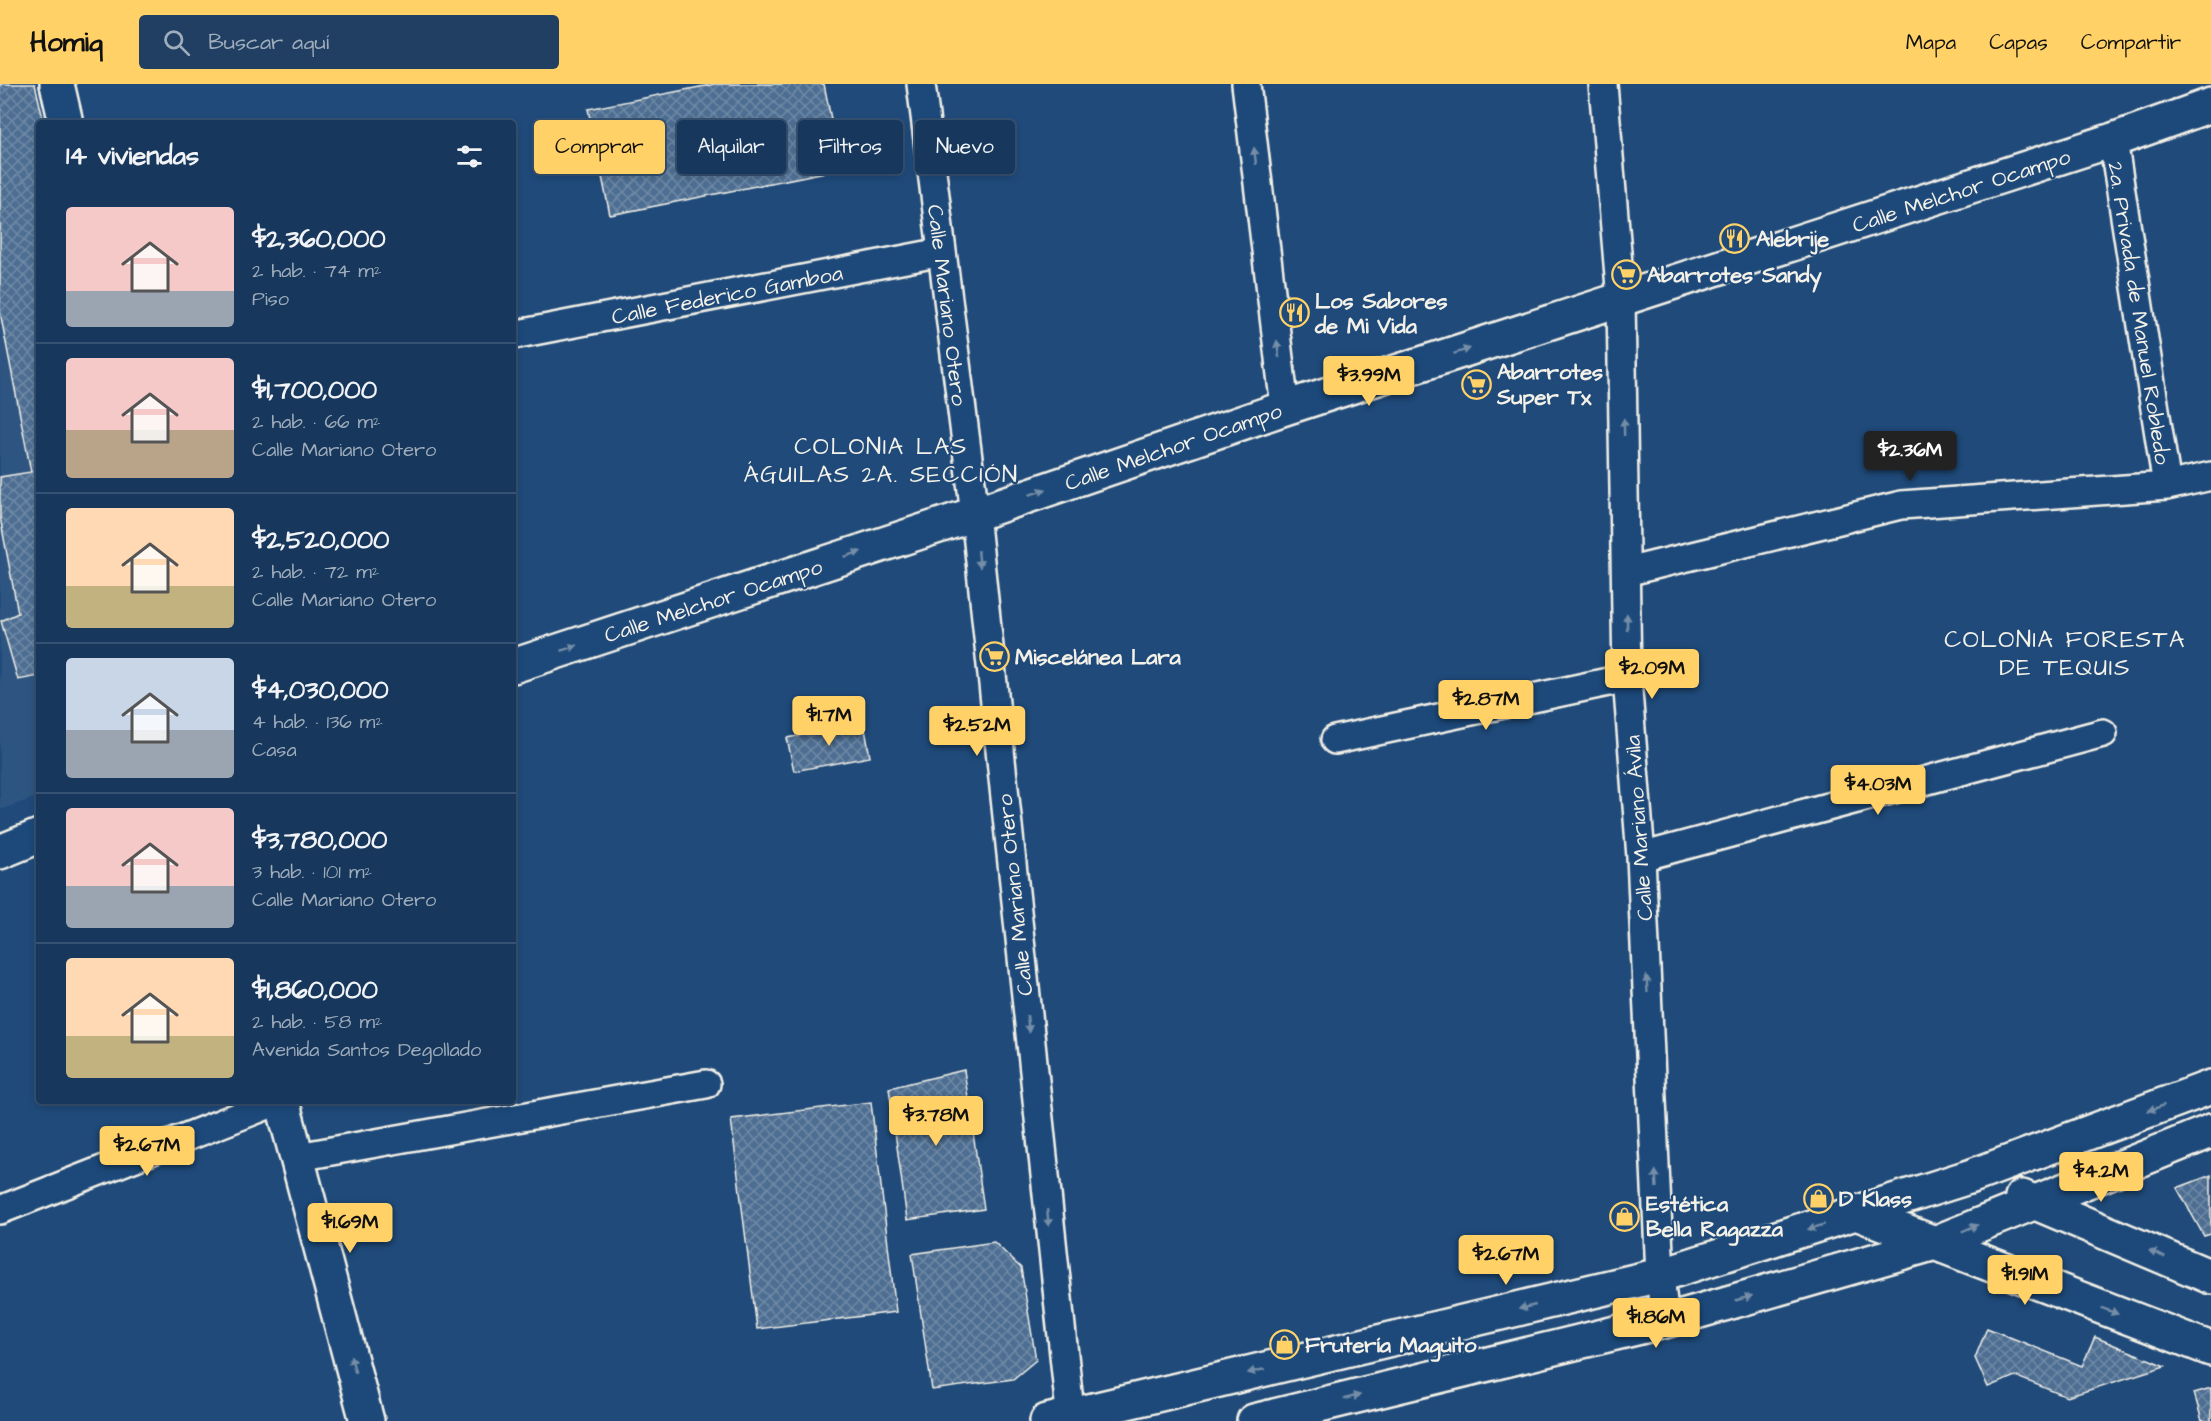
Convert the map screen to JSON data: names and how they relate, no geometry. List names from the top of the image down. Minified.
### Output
{"streets":{"street":["Calle Melchor Ocampo","Calle Federico Gamboa","Calle Mariano Otero","2a. Privada de Manuel Robledo","Calle Mariano Ávila"]},"crossings":[["Calle Melchor Ocampo","Calle Mariano Otero"],["Calle Melchor Ocampo","2a. Privada de Manuel Robledo"],["Calle Melchor Ocampo","Calle Mariano Ávila"],["Calle Federico Gamboa","Calle Mariano Otero"]],"one_way":["Calle Melchor Ocampo","Calle Mariano Otero","Calle Mariano Ávila"],"districts":["COLONIA LAS ÁGUILAS 2A. SECCIÓN","COLONIA FORESTA DE TEQUIS"],"places":{"restaurant":["Alebrije","Los Sabores de Mi Vida"],"supermarket":["Abarrotes Sandy","Abarrotes Super Tx","Miscelánea Lara"],"shop":["D Klass","Estética Bella Ragazza","Frutería Maguito"]},"page":{"header":"Homiq","search":"Buscar aquí","nav":["Mapa","Capas","Compartir"],"chip":["Comprar","Alquilar","Filtros","Nuevo"],"heading":"14 viviendas","list":[{"name":"$2,360,000","note":"2 hab. · 74 m² · Piso"},{"name":"$1,700,000","note":"2 hab. · 66 m² · Calle Mariano Otero"},{"name":"$2,520,000","note":"2 hab. · 72 m² · Calle Mariano Otero"},{"name":"$4,030,000","note":"4 hab. · 136 m² · Casa"},{"name":"$3,780,000","note":"3 hab. · 101 m² · Calle Mariano Otero"},{"name":"$1,860,000","note":"2 hab. · 58 m² · Avenida Santos Degollado"}],"price":["$3.99M","$2.36M","$2.09M","$2.87M","$1.7M","$2.52M","$4.03M","$3.78M","$2.67M","$4.2M","$1.69M","$2.67M","$1.91M","$1.86M"]}}
